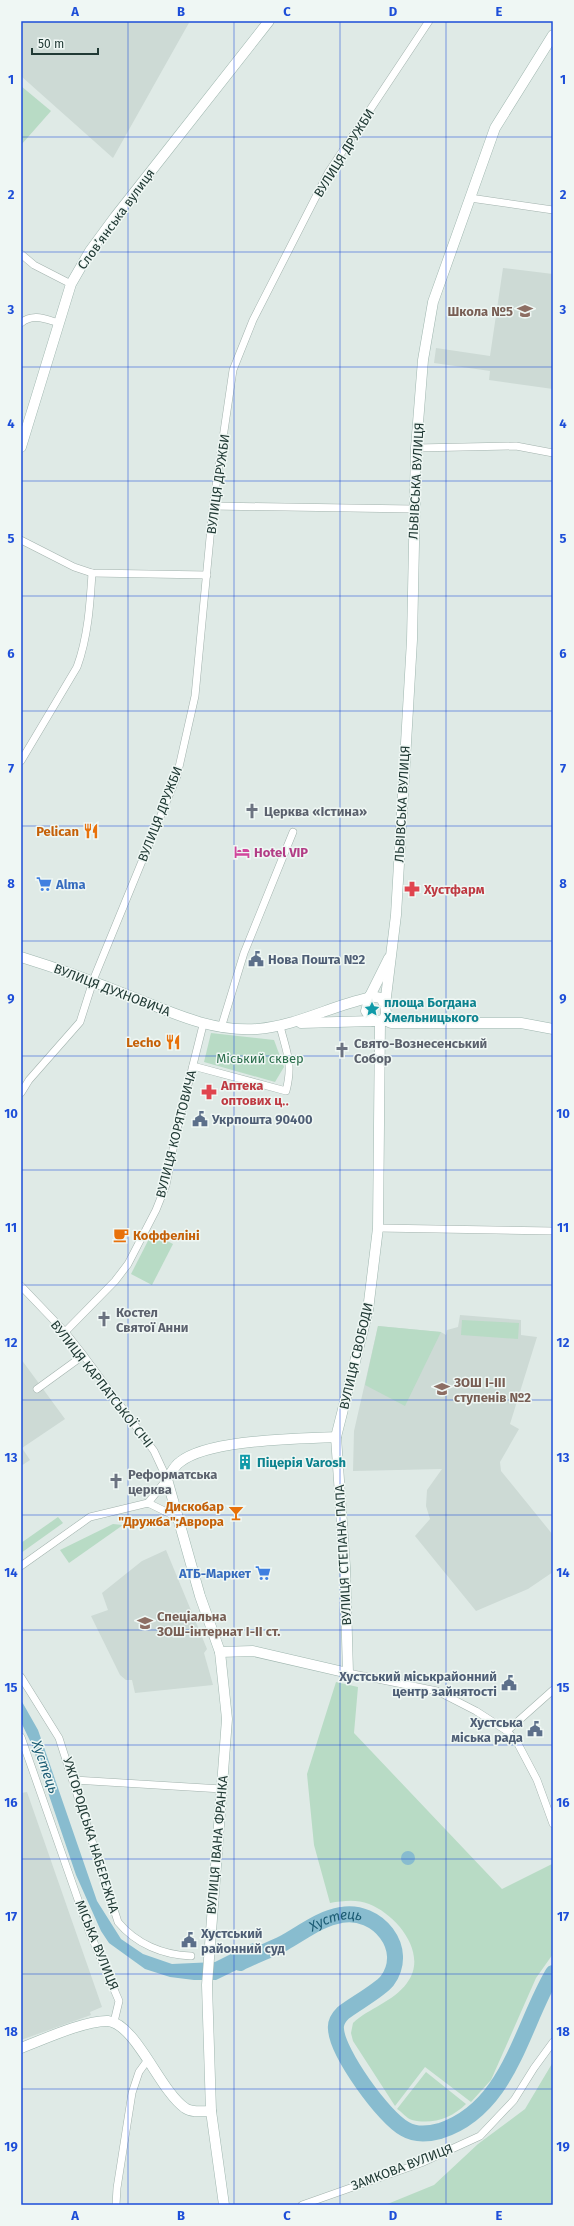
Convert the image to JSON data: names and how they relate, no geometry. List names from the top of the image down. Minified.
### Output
{"streets":{"main road":["Словʼянська вулиця","ЛЬВІВСЬКА ВУЛИЦЯ","ВУЛИЦЯ ДУХНОВИЧА","ВУЛИЦЯ СВОБОДИ","ВУЛИЦЯ КАРПАТСЬКОЇ СІЧІ","ВУЛИЦЯ СТЕПАНА ПАПА","ВУЛИЦЯ ІВАНА ФРАНКА"],"street":["ВУЛИЦЯ ДРУЖБИ","ВУЛИЦЯ КОРЯТОВИЧА","УЖГОРОДСЬКА НАБЕРЕЖНА","МІСЬКА ВУЛИЦЯ","ЗАМКОВА ВУЛИЦЯ"]},"crossings":[["ВУЛИЦЯ ДРУЖБИ","ВУЛИЦЯ ДУХНОВИЧА"],["ЛЬВІВСЬКА ВУЛИЦЯ","ВУЛИЦЯ СВОБОДИ"],["ВУЛИЦЯ ДУХНОВИЧА","ВУЛИЦЯ КОРЯТОВИЧА"],["ВУЛИЦЯ КОРЯТОВИЧА","ВУЛИЦЯ КАРПАТСЬКОЇ СІЧІ"],["ВУЛИЦЯ СВОБОДИ","ВУЛИЦЯ СТЕПАНА ПАПА"],["ВУЛИЦЯ КАРПАТСЬКОЇ СІЧІ","ВУЛИЦЯ ІВАНА ФРАНКА"]],"water":["Хустець"],"parks":["Міський сквер"],"places":{"school or university":["Школа №5","ЗОШ І-ІІІ ступенів №2","Спеціальна ЗОШ-інтернат І-ІІ ст."],"church":["Церква «Істина»","Свято-Вознесенський Собор","Костел Святої Анни","Реформатська церква"],"restaurant":["Pelican","Lecho"],"hotel":["Hotel VIP"],"supermarket":["Alma","АТБ-Маркет"],"pharmacy":["Хустфарм","Аптека оптових ц‥"],"public building":["Нова Пошта №2","Укрпошта 90400","Хустський міськрайонний центр зайнятості","Хустська міська рада","Хустський районний суд"],"place":["площа Богдана Хмельницького"],"cafe":["Коффеліні"],"building":["Піцерія Varosh"],"bar":["Дискобар \"Дружба\";Аврора"]},"scale_bar":"50 m","grid":{"columns":["A","B","C","D","E"],"rows":["1","2","3","4","5","6","7","8","9","10","11","12","13","14","15","16","17","18","19"]}}
